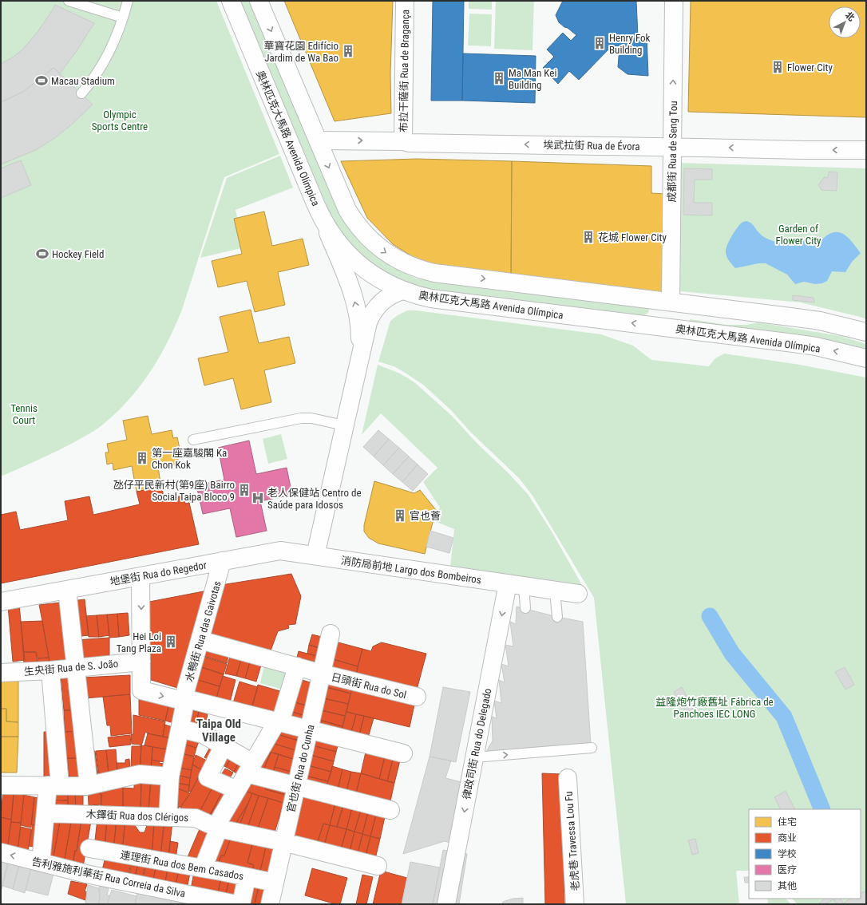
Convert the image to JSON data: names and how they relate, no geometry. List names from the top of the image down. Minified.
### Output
{"streets":{"street":["布拉干薩街 Rua de Bragança","奧林匹克大馬路 Avenida Olímpica","埃武拉街 Rua de Évora","成都街 Rua de Seng Tou","消防局前地 Largo dos Bombeiros","地堡街 Rua do Regedor","水鴨街 Rua das Gaivotas","生央街 Rua de S. João","日頭街 Rua do Sol","律政司街 Rua do Delegado","官也街 Rua do Cunha","木鐸街 Rua dos Clérigos","老虎巷 Travessa Lou Fu","連理街 Rua dos Bem Casados","告利雅施利華街 Rua Correia da Silva"]},"crossings":[["布拉干薩街 Rua de Bragança","埃武拉街 Rua de Évora"],["奧林匹克大馬路 Avenida Olímpica","成都街 Rua de Seng Tou"],["埃武拉街 Rua de Évora","成都街 Rua de Seng Tou"],["消防局前地 Largo dos Bombeiros","地堡街 Rua do Regedor"],["消防局前地 Largo dos Bombeiros","律政司街 Rua do Delegado"],["地堡街 Rua do Regedor","水鴨街 Rua das Gaivotas"],["水鴨街 Rua das Gaivotas","日頭街 Rua do Sol"],["水鴨街 Rua das Gaivotas","木鐸街 Rua dos Clérigos"],["日頭街 Rua do Sol","官也街 Rua do Cunha"],["官也街 Rua do Cunha","木鐸街 Rua dos Clérigos"],["官也街 Rua do Cunha","連理街 Rua dos Bem Casados"]],"one_way":["成都街 Rua de Seng Tou","律政司街 Rua do Delegado"],"districts":["Taipa Old Village"],"parks":["Olympic Sports Centre","Garden of Flower City","Tennis Court","益隆炮竹廠舊址 Fábrica de Panchoes IEC LONG"],"places":{"building":["Henry Fok Building","華寶花園 Edifício Jardim de Wa Bao","Flower City","Ma Man Kei Building","花城 Flower City","第一座嘉駿閣 Ka Chon Kok","氹仔平民新村(第9座) Bairro Social Taipa Bloco 9","官也薈","Hei Loi Tang Plaza"],"sports":["Macau Stadium","Hockey Field"],"hospital":["老人保健站 Centro de Saúde para Idosos"]},"legend":["住宅","商业","学校","医疗","其他"],"north":"top right"}
